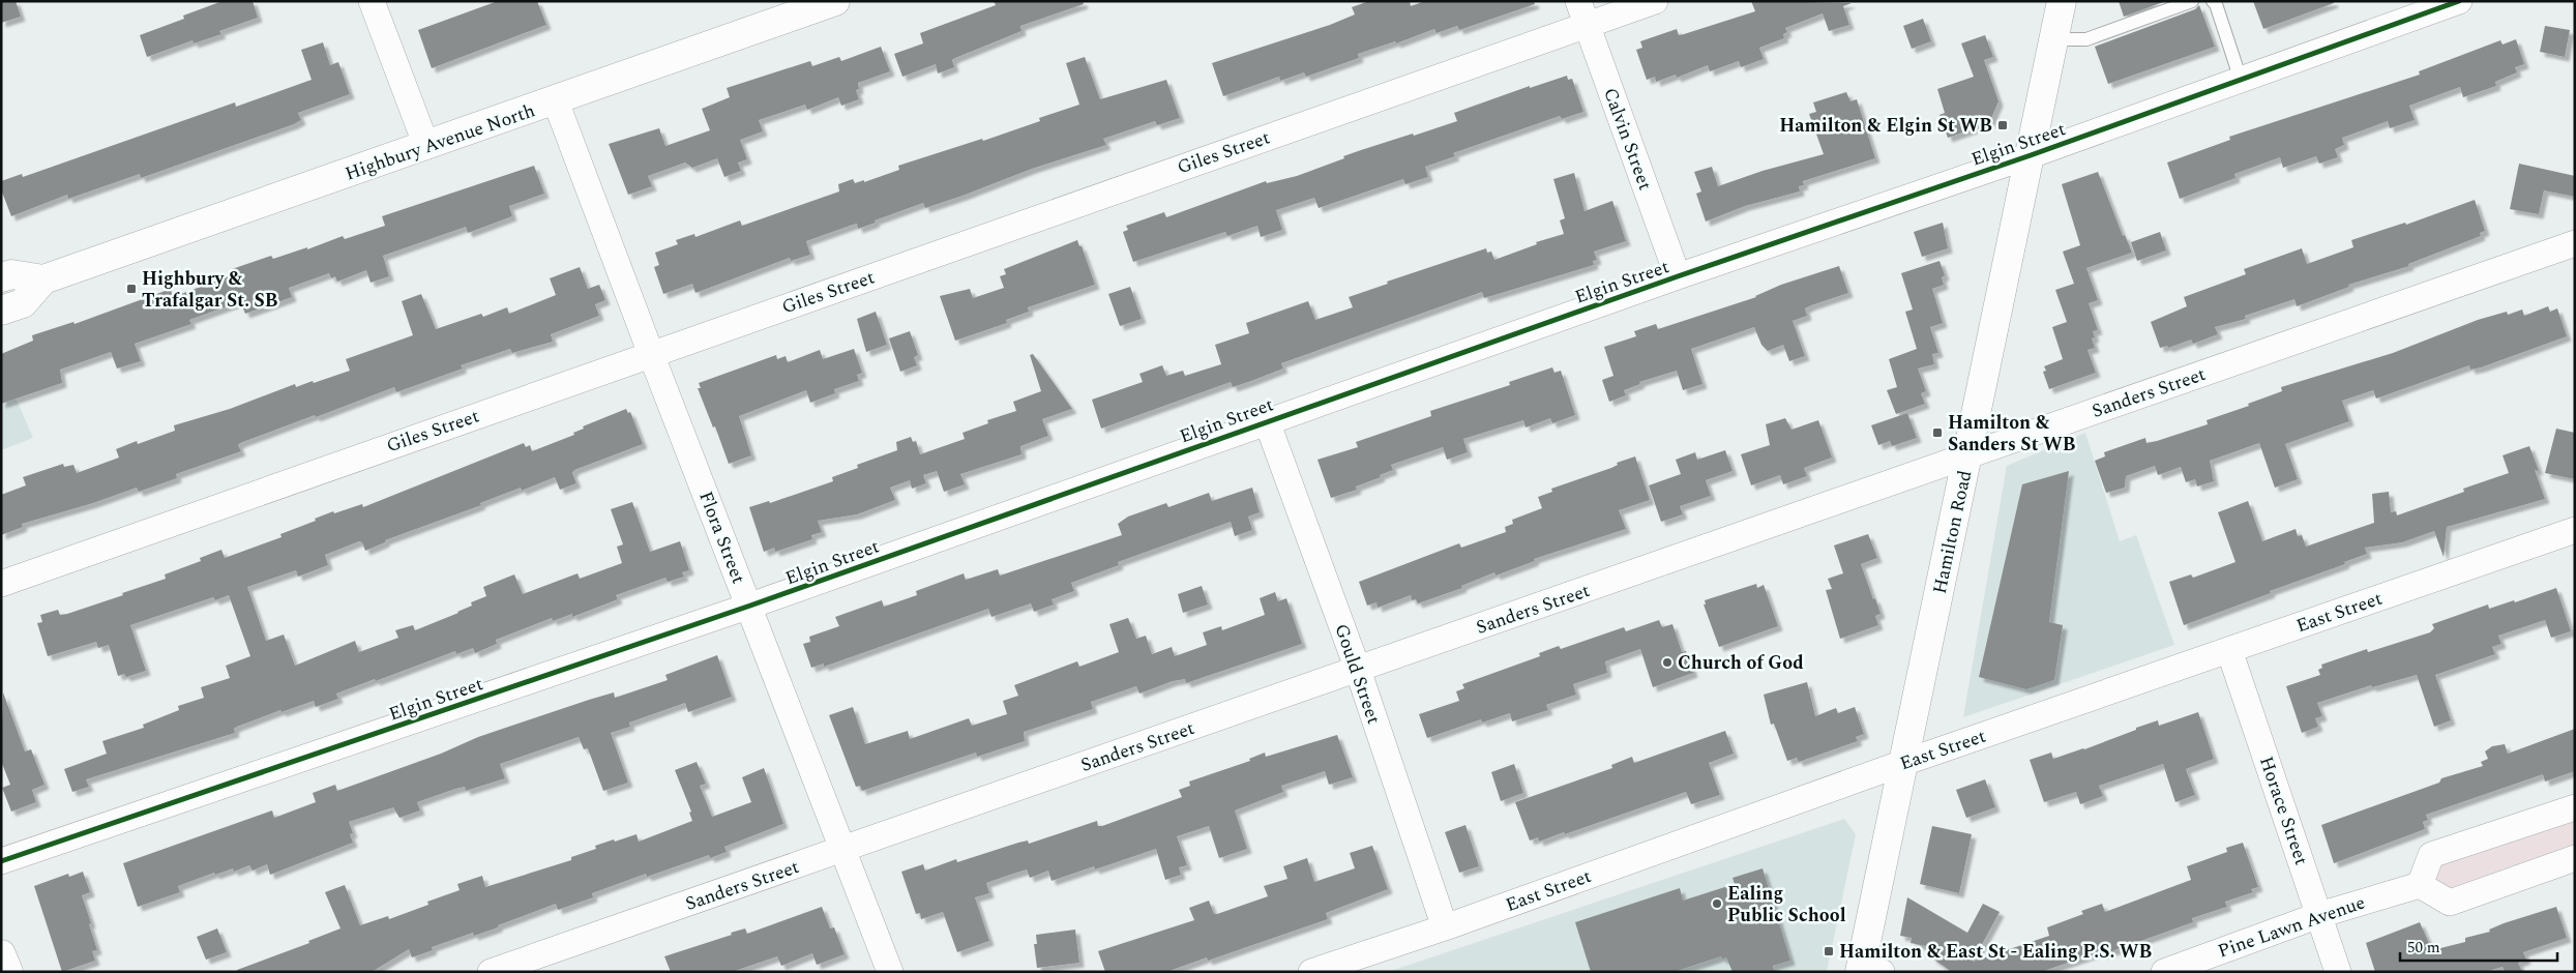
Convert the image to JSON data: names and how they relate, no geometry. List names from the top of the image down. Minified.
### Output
{"streets":{"main road":["Highbury Avenue North","Hamilton Road"],"street":["Calvin Street","Elgin Street","Giles Street","Sanders Street","Flora Street","East Street","Gould Street","Horace Street","Pine Lawn Avenue"]},"crossings":[["Calvin Street","Elgin Street"],["Calvin Street","Giles Street"],["Highbury Avenue North","Flora Street"],["Elgin Street","Hamilton Road"],["Elgin Street","Flora Street"],["Elgin Street","Gould Street"],["Giles Street","Flora Street"],["Sanders Street","Hamilton Road"],["Sanders Street","Flora Street"],["Sanders Street","Gould Street"],["Hamilton Road","East Street"],["East Street","Gould Street"],["East Street","Horace Street"],["Horace Street","Pine Lawn Avenue"]],"places":{"transit":["Hamilton & Elgin St WB","Highbury & Trafalgar St. SB","Hamilton & Sanders St WB","Hamilton & East St - Ealing P.S. WB"],"other":["Church of God","Ealing Public School"]},"scale_bar":"50 m"}
